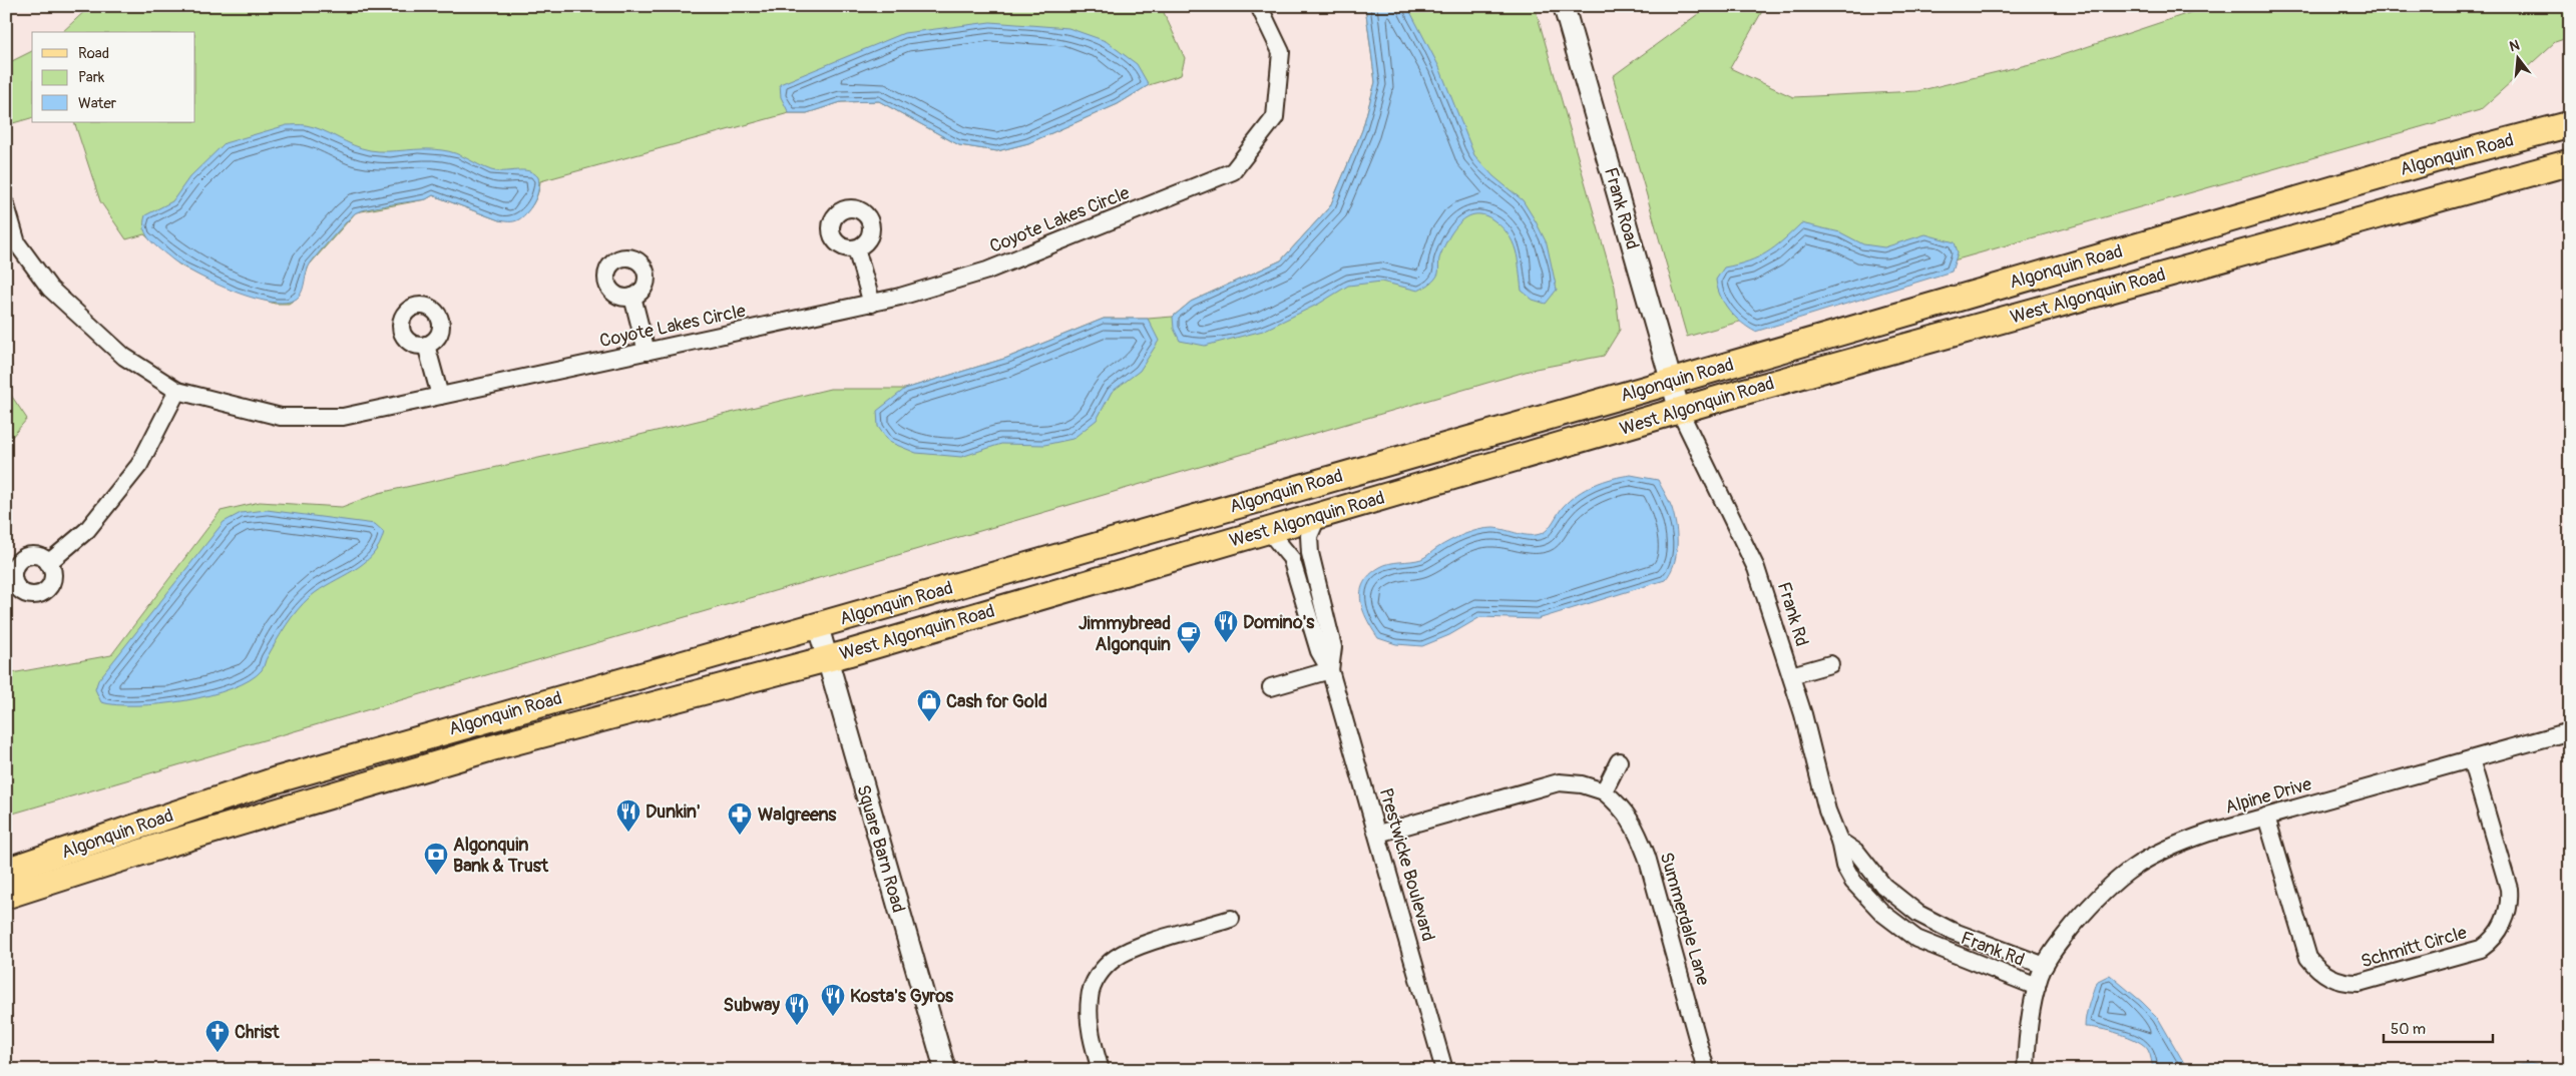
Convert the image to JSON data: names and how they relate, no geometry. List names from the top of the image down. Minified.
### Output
{"streets":{"main road":["Algonquin Road","West Algonquin Road"],"street":["Frank Road","Coyote Lakes Circle","Frank Rd","Alpine Drive","Square Barn Road","Prestwicke Boulevard","Summerdale Lane","Schmitt Circle"]},"crossings":[["Algonquin Road","Frank Road"],["Algonquin Road","West Algonquin Road"],["Algonquin Road","Square Barn Road"],["Frank Road","West Algonquin Road"],["Frank Road","Frank Rd"],["West Algonquin Road","Frank Rd"],["West Algonquin Road","Square Barn Road"],["West Algonquin Road","Prestwicke Boulevard"],["Frank Rd","Alpine Drive"],["Alpine Drive","Schmitt Circle"],["Prestwicke Boulevard","Summerdale Lane"]],"places":{"restaurant":["Domino's","Dunkin'","Kosta's Gyros","Subway"],"cafe":["Jimmybread Algonquin"],"shop":["Cash for Gold"],"pharmacy":["Walgreens"],"bank":["Algonquin Bank & Trust"],"church":["Christ"]},"legend":["Road","Park","Water"],"scale_bar":"50 m","north":"top"}
